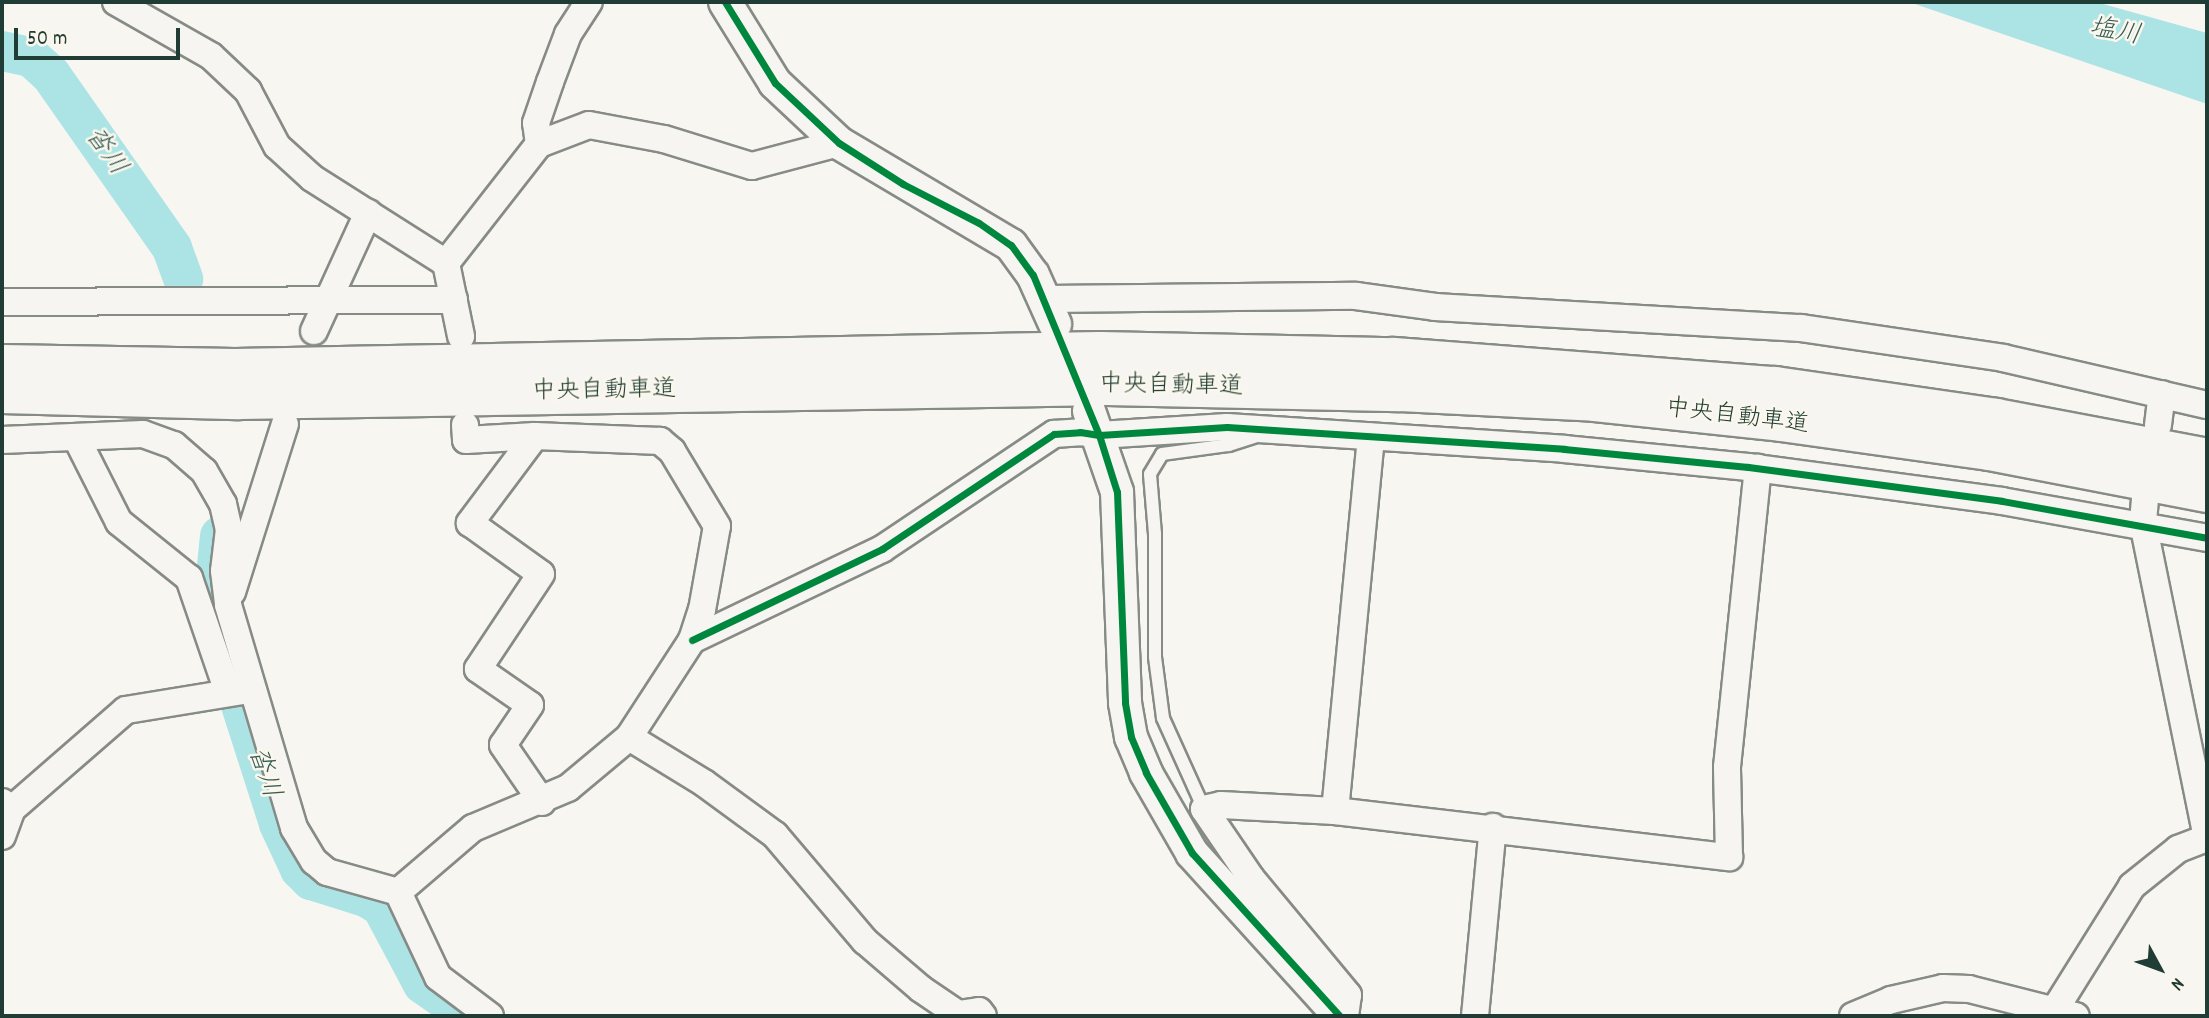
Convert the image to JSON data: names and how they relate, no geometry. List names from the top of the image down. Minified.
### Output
{"streets":{"highway":["中央自動車道"]},"water":["塩川","沓川"],"scale_bar":"50 m","north":"bottom right"}
